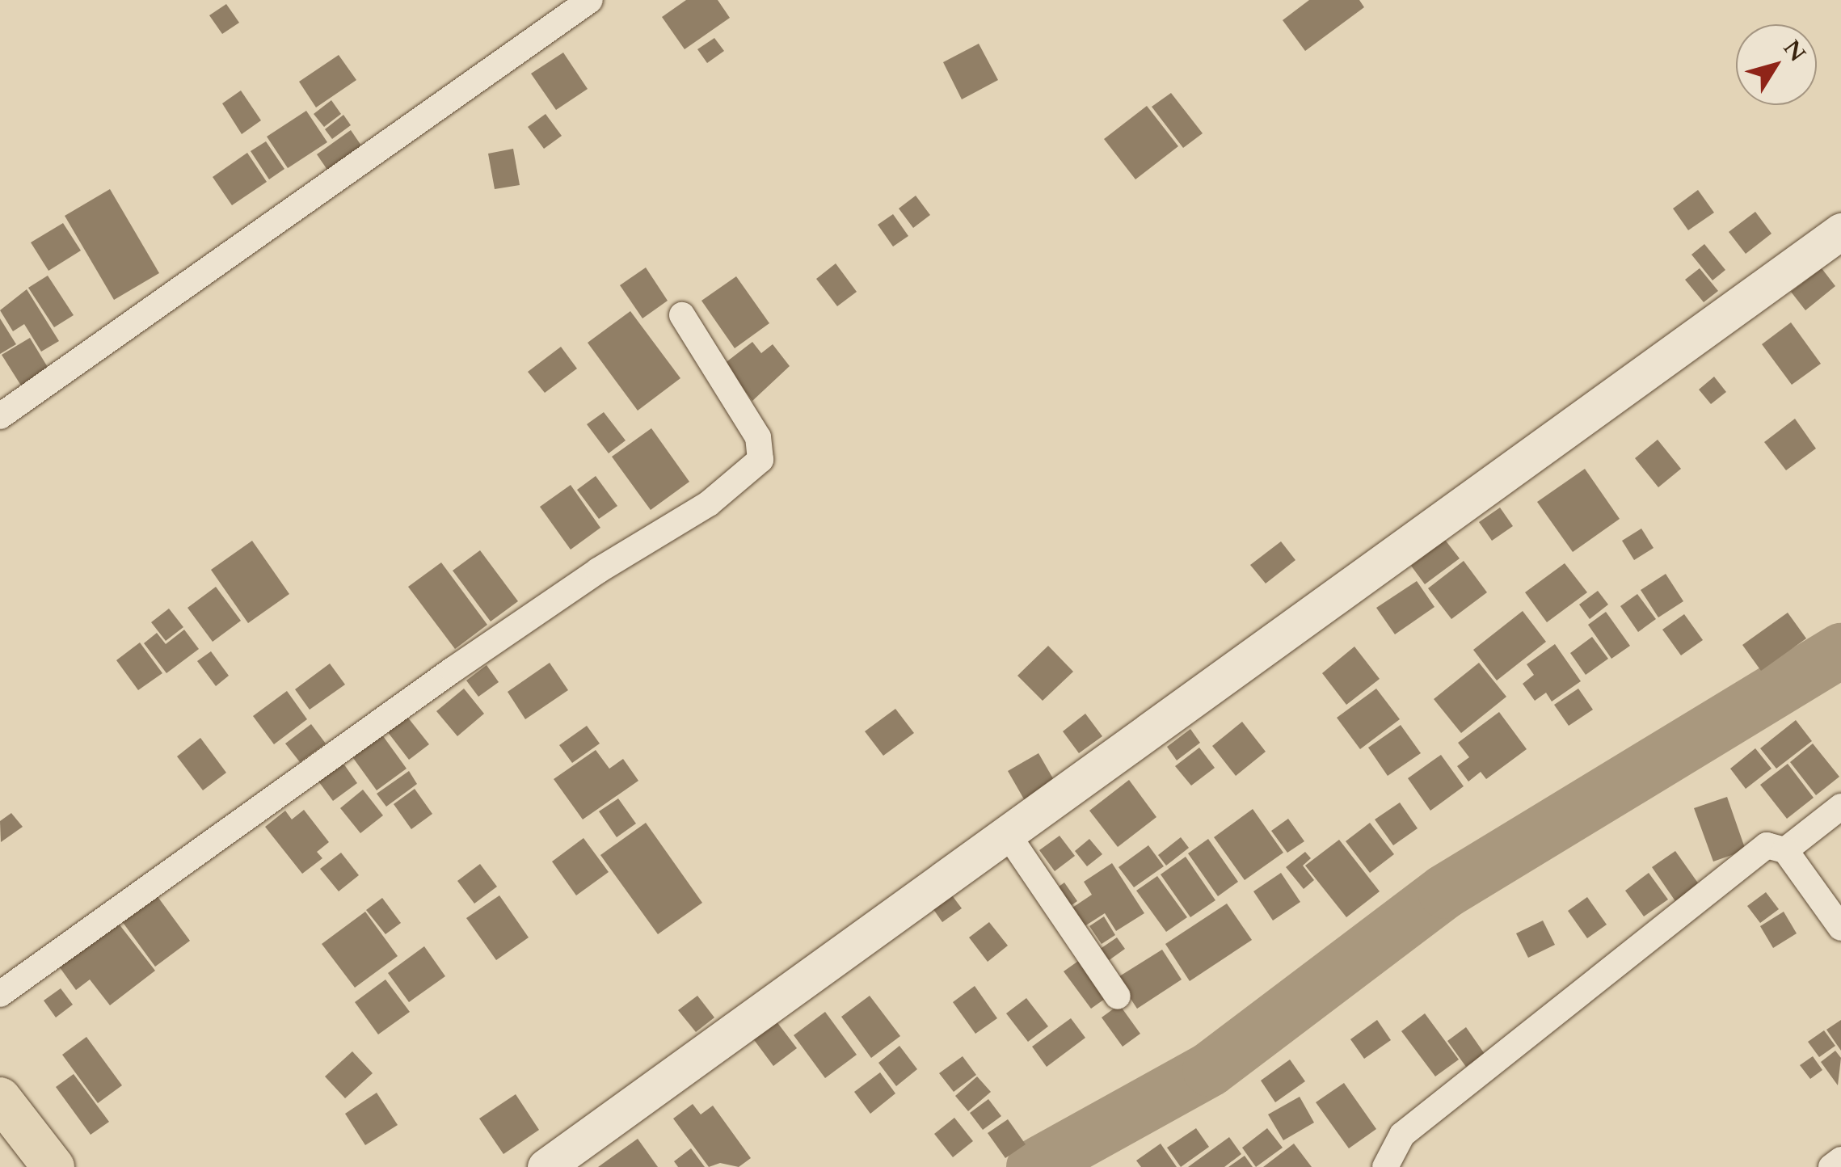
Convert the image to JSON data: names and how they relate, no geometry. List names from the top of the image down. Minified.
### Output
{"north":"top right"}
